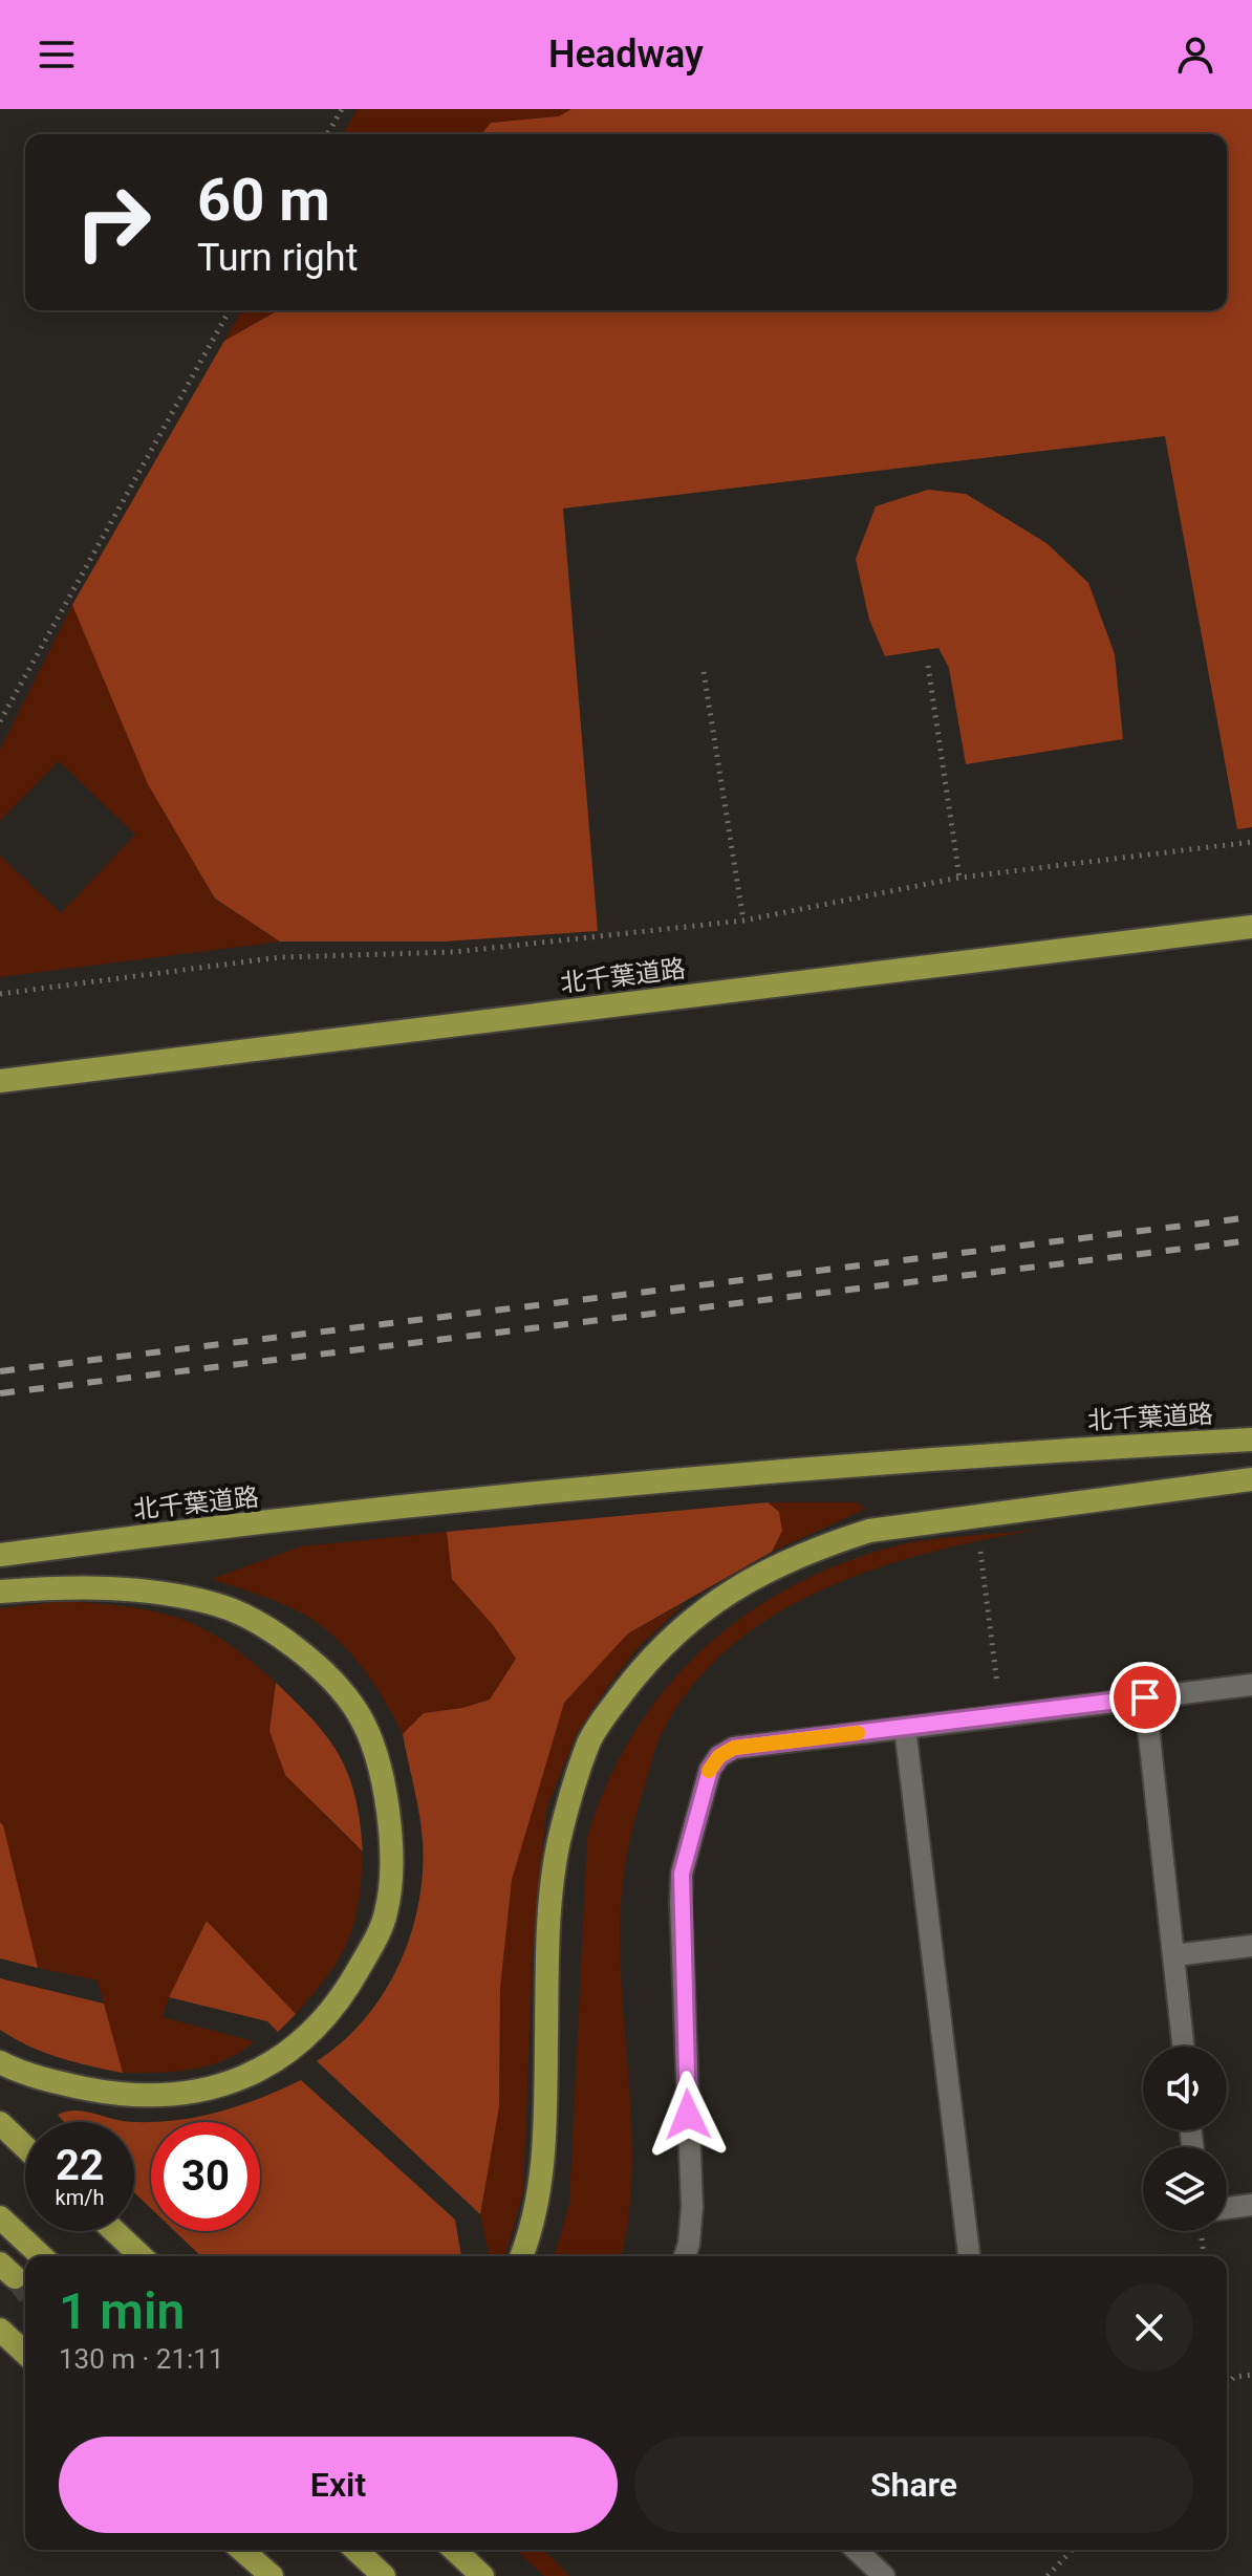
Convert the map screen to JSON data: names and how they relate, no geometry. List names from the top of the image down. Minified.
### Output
{"streets":{"highway":["北千葉道路"]},"page":{"header":"Headway","turn":["60 m","Turn right"],"speed":"22 km/h","limit":"30","heading":["1 min","130 m · 21:11"],"buttons":["Exit","Share"]}}
